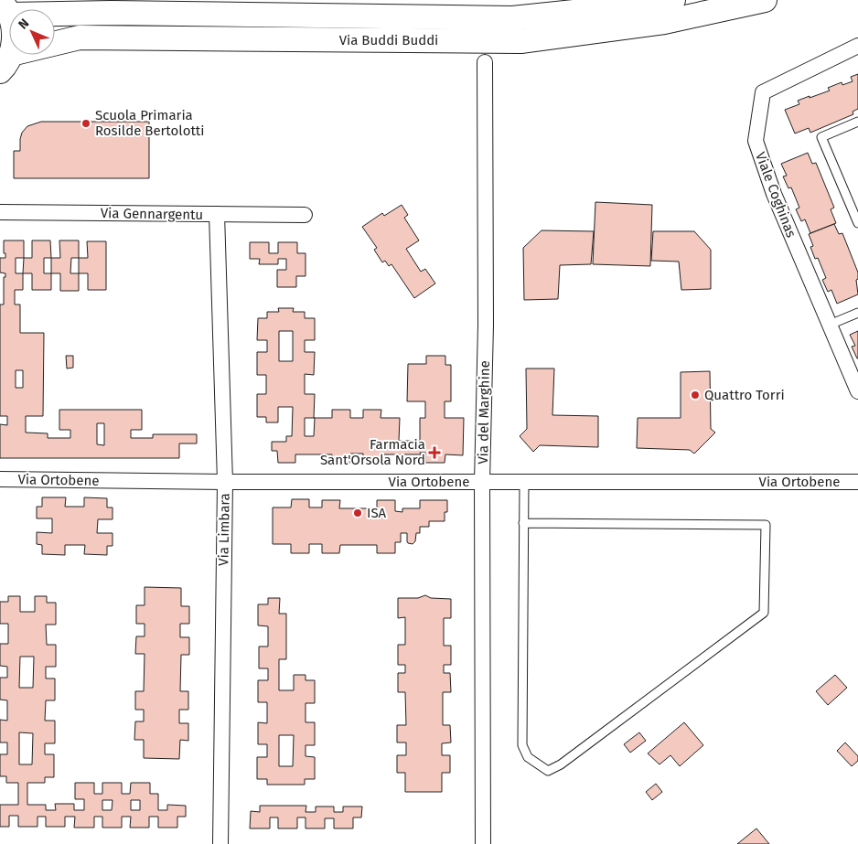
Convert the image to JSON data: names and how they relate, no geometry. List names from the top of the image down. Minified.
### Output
{"streets":{"main road":["Via Buddi Buddi"],"street":["Viale Coghinas","Via Gennargentu","Via del Marghine","Via Ortobene","Via Limbara"]},"crossings":[["Via Gennargentu","Via Limbara"],["Via del Marghine","Via Ortobene"],["Via Ortobene","Via Limbara"]],"places":{"other":["Scuola Primaria Rosilde Bertolotti","Quattro Torri","ISA"],"health":["Farmacia Sant'Orsola Nord"]},"north":"top left"}
